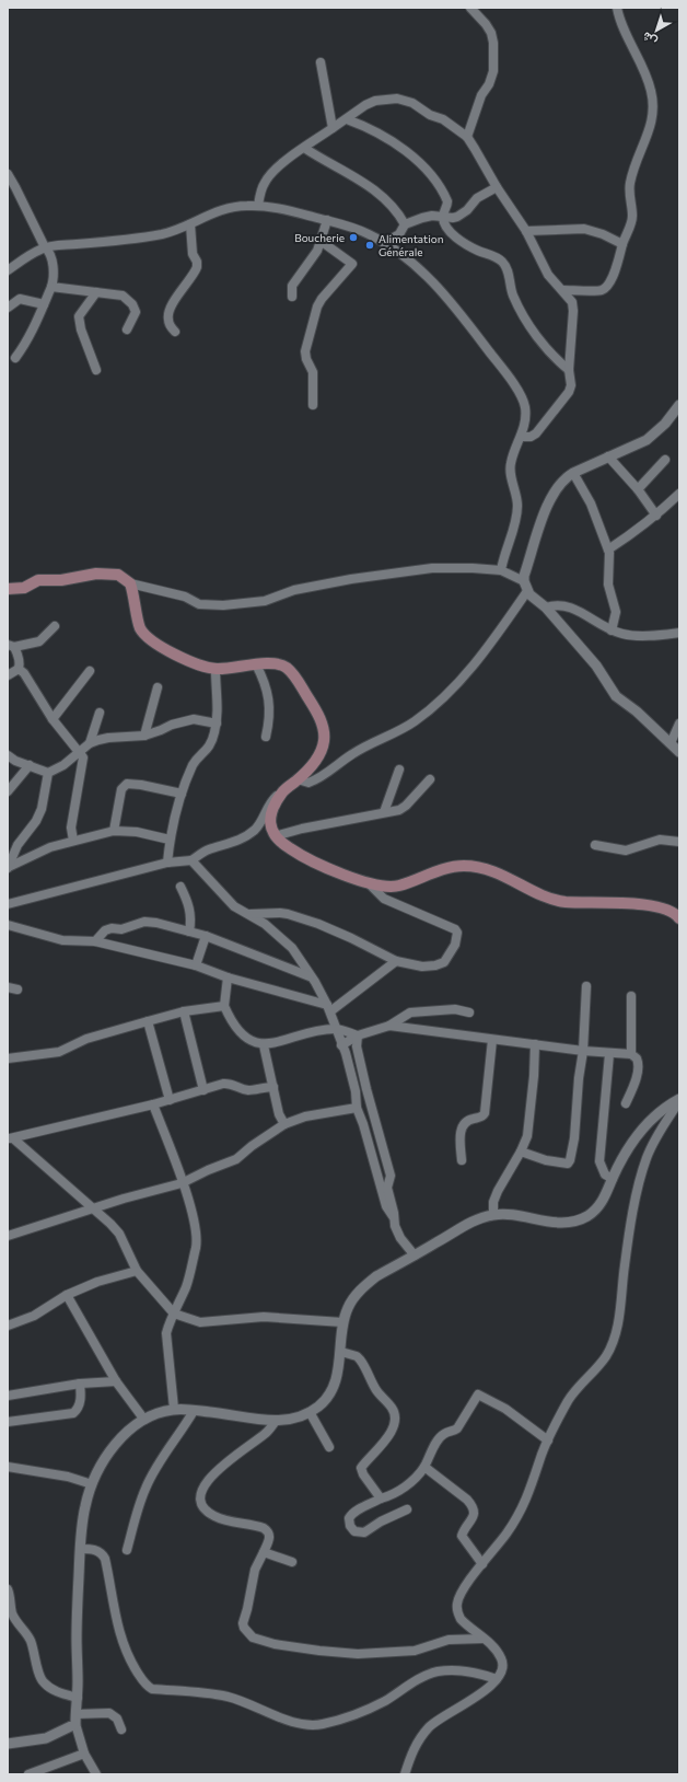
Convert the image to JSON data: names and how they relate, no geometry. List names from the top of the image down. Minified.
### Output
{"places":["Boucherie","Alimentation Générale"],"north":"bottom left"}
